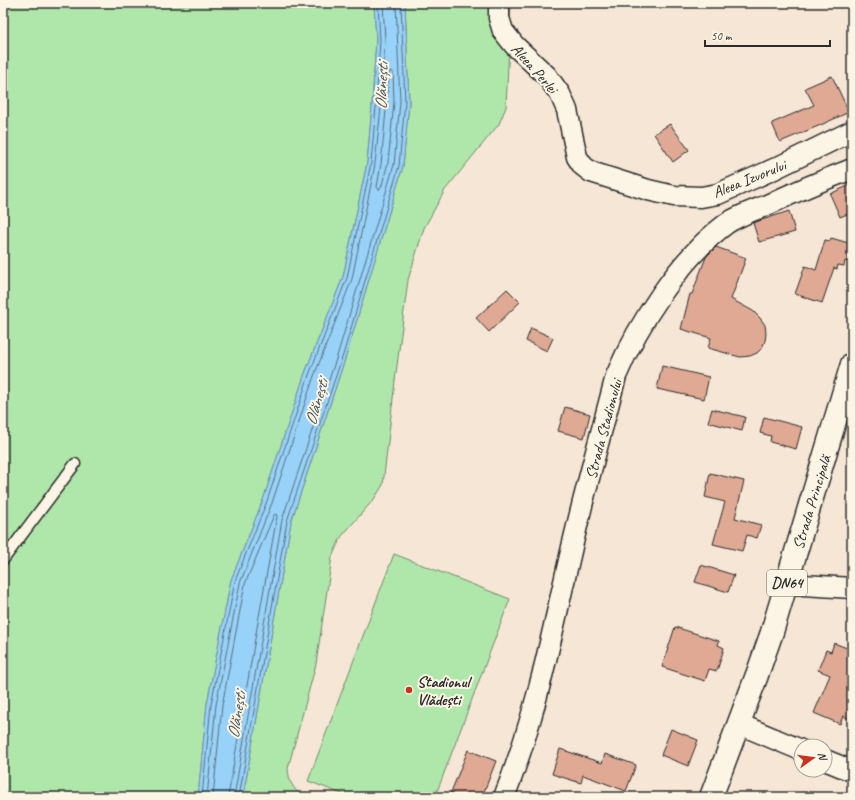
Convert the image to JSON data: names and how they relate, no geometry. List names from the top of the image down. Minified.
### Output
{"streets":{"main road":["Strada Principală","DN64"],"street":["Aleea Perlei","Aleea Izvorului","Strada Stadionului"]},"crossings":[["Aleea Perlei","Aleea Izvorului"]],"water":["Olănești"],"places":["Stadionul Vlădești"],"scale_bar":"50 m","north":"right"}
